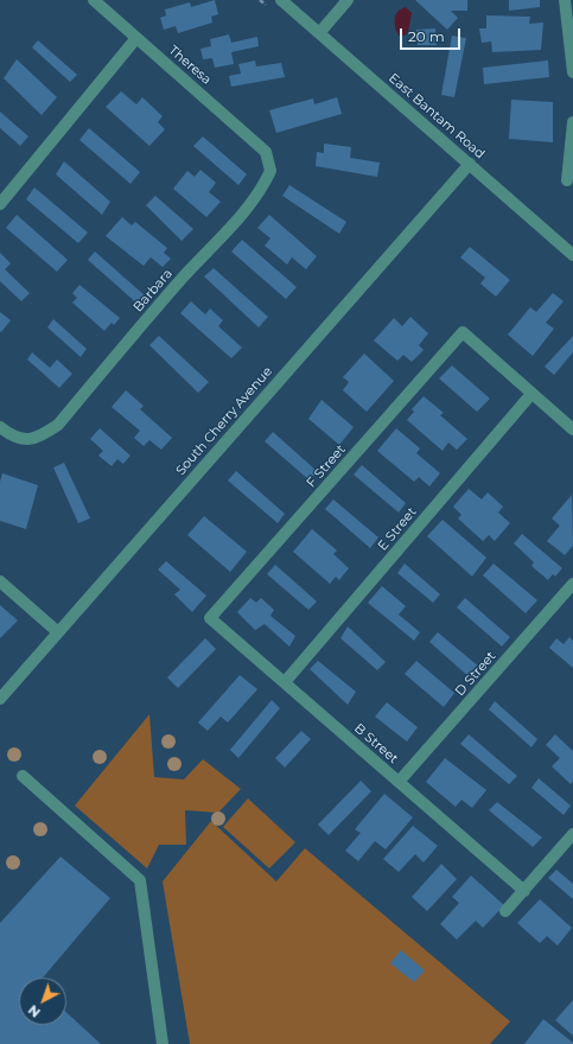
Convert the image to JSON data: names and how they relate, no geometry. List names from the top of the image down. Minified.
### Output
{"streets":{"street":["Theresa","East Bantam Road","Barbara","South Cherry Avenue","F Street","E Street","D Street","B Street"]},"crossings":[["Theresa","Barbara"],["East Bantam Road","South Cherry Avenue"],["F Street","E Street"],["F Street","B Street"],["E Street","B Street"],["D Street","B Street"]],"scale_bar":"20 m","north":"bottom left"}
